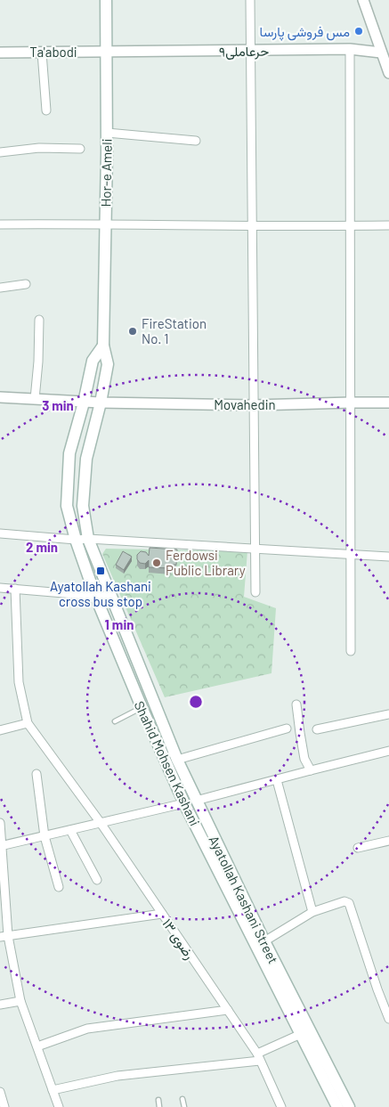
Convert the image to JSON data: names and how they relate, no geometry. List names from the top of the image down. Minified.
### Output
{"streets":{"main road":["Hor-e Ameli","Shahid Mohsen Kashani","Ayatollah Kashani Street"],"street":["حرعاملی۹","Ta'abodi","Movahedin","رضوی ۱۳"]},"crossings":[["حرعاملی۹","Ta'abodi"],["حرعاملی۹","Hor-e Ameli"],["Ta'abodi","Hor-e Ameli"],["Hor-e Ameli","Movahedin"],["Movahedin","Shahid Mohsen Kashani"]],"places":{"other":["مس فروشی پارسا","FireStation No. 1","Ferdowsi Public Library"],"transit":["Ayatollah Kashani cross bus stop"]},"rings":["3 min","2 min","1 min"]}
